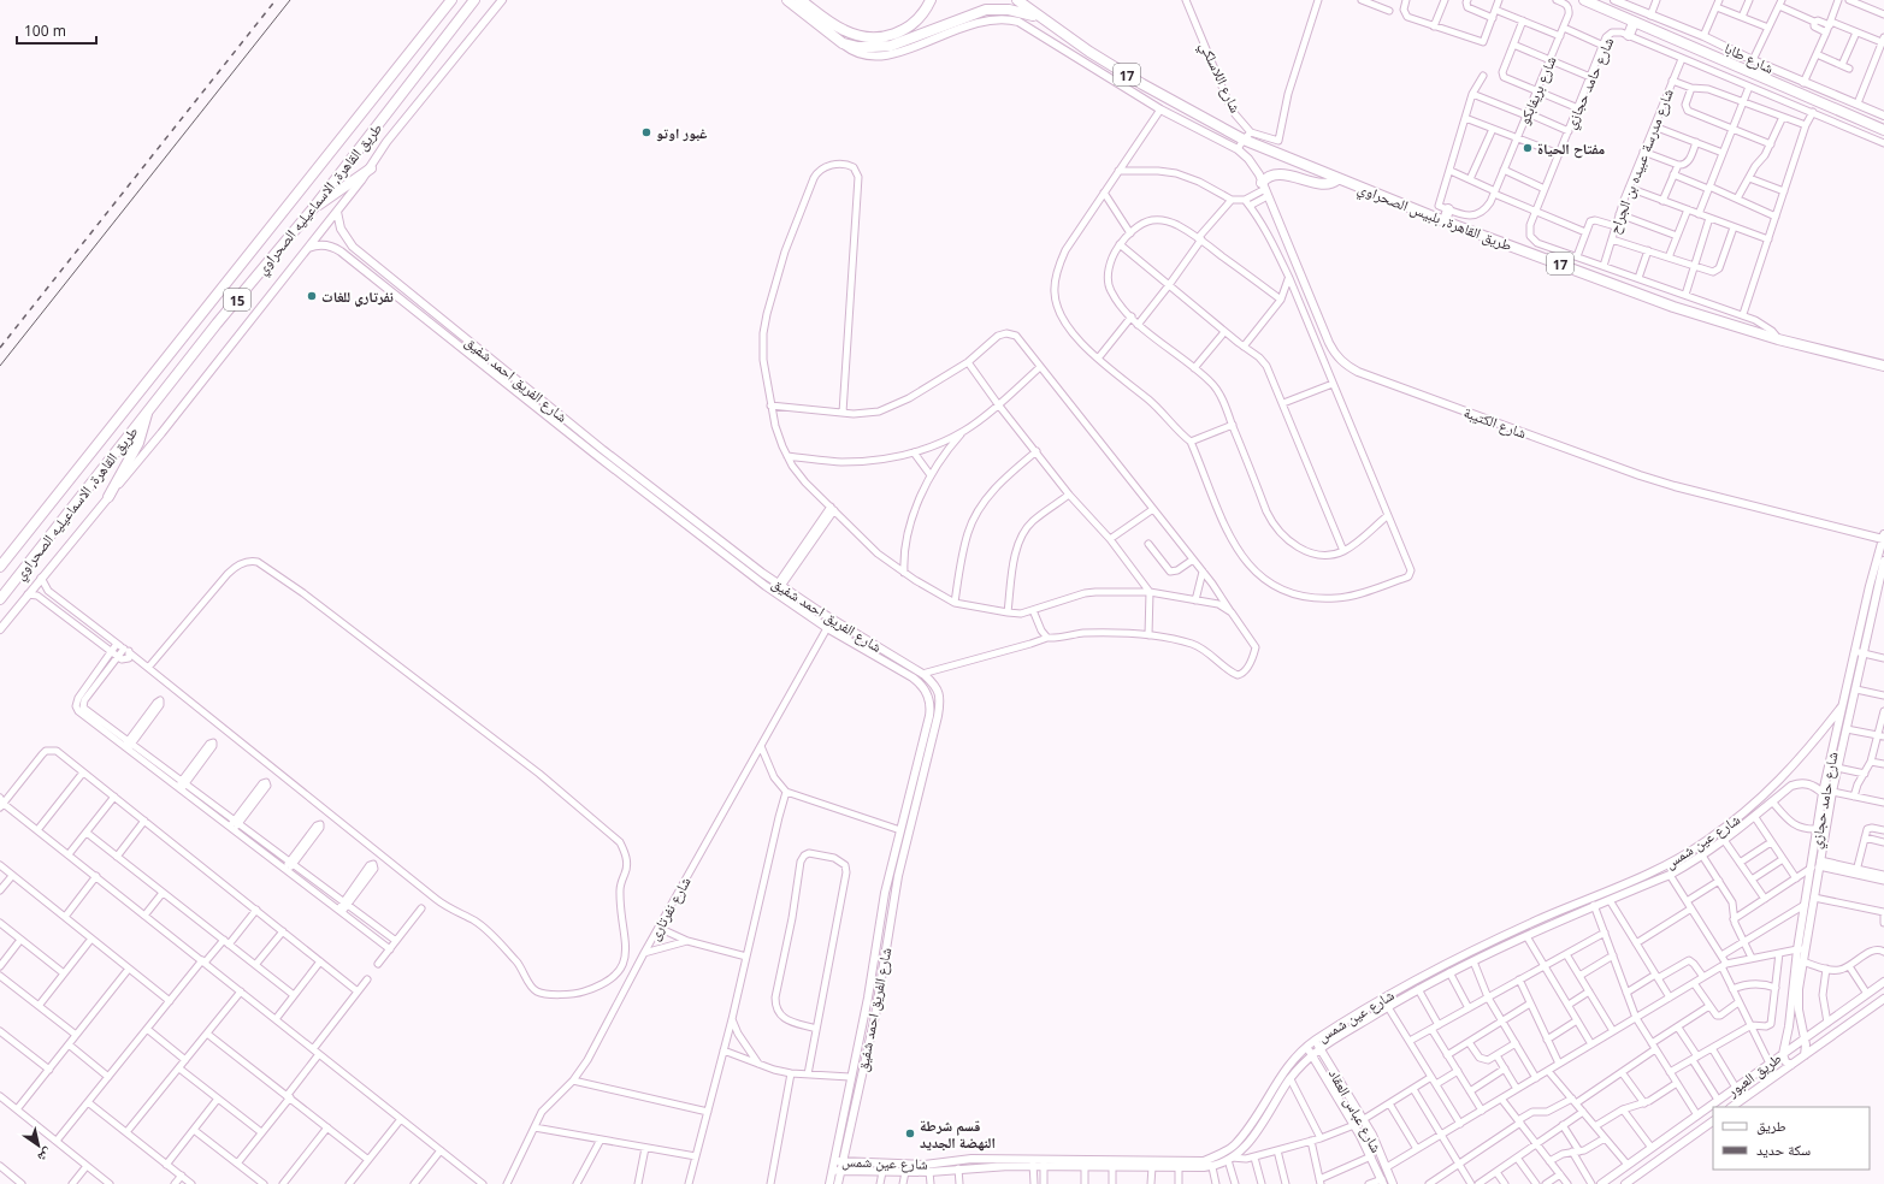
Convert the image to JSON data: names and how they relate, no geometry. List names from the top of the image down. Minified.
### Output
{"streets":{"highway":["17","طريق القاهرة, الاسماعيليه الصحراوي","طريق القاهرة, بلبيس الصحراوي","15"],"street":["شارع طابا","شارع اللاسلكي","شارع حامد حجازي","شارع بريفابكو","شارع مدرسة عبيده بن الجراح","شارع الفريق احمد شفيق","شارع الكتيبة","شارع عين شمس","شارع نفرتارى","طريق العبور","شارع عباس العقاد"]},"crossings":[["شارع اللاسلكي","طريق القاهرة, بلبيس الصحراوي"],["شارع حامد حجازي","شارع مدرسة عبيده بن الجراح"],["شارع حامد حجازي","طريق القاهرة, بلبيس الصحراوي"],["شارع حامد حجازي","شارع الكتيبة"],["شارع حامد حجازي","شارع عين شمس"],["شارع حامد حجازي","طريق العبور"],["شارع الفريق احمد شفيق","شارع عين شمس"],["شارع الفريق احمد شفيق","شارع نفرتارى"],["شارع عين شمس","شارع عباس العقاد"]],"places":["غبور اوتو","مفتاح الحياة","نفرتاري للغات","قسم شرطة النهضة الجديد"],"legend":["طريق","سكة حديد"],"scale_bar":"100 m","north":"bottom right"}
